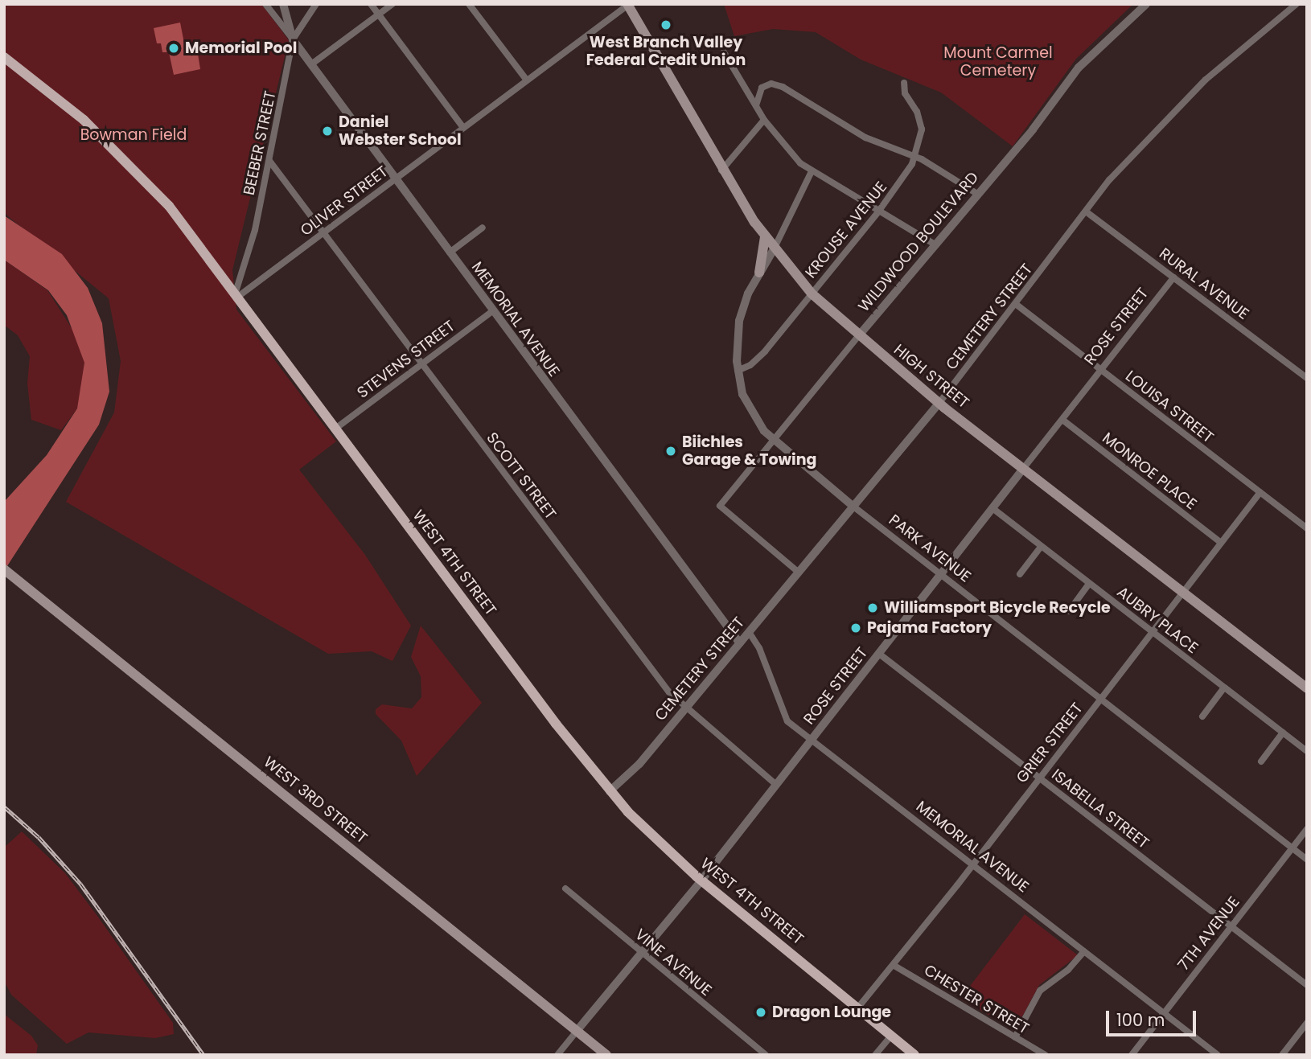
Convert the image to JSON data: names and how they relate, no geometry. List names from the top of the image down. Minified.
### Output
{"streets":{"main road":["HIGH STREET","WEST 4TH STREET","WEST 3RD STREET"],"street":["BEEBER STREET","OLIVER STREET","KROUSE AVENUE","WILDWOOD BOULEVARD","RURAL AVENUE","CEMETERY STREET","MEMORIAL AVENUE","ROSE STREET","STEVENS STREET","LOUISA STREET","MONROE PLACE","SCOTT STREET","PARK AVENUE","AUBRY PLACE","GRIER STREET","ISABELLA STREET","7TH AVENUE","VINE AVENUE","CHESTER STREET"]},"crossings":[["BEEBER STREET","OLIVER STREET"],["BEEBER STREET","MEMORIAL AVENUE"],["BEEBER STREET","SCOTT STREET"],["BEEBER STREET","WEST 4TH STREET"],["OLIVER STREET","MEMORIAL AVENUE"],["OLIVER STREET","HIGH STREET"],["OLIVER STREET","SCOTT STREET"],["OLIVER STREET","WEST 4TH STREET"],["KROUSE AVENUE","HIGH STREET"],["KROUSE AVENUE","PARK AVENUE"],["WILDWOOD BOULEVARD","CEMETERY STREET"],["WILDWOOD BOULEVARD","HIGH STREET"],["WILDWOOD BOULEVARD","PARK AVENUE"],["RURAL AVENUE","CEMETERY STREET"],["RURAL AVENUE","ROSE STREET"],["CEMETERY STREET","MEMORIAL AVENUE"],["CEMETERY STREET","HIGH STREET"],["CEMETERY STREET","LOUISA STREET"],["CEMETERY STREET","SCOTT STREET"],["CEMETERY STREET","PARK AVENUE"],["CEMETERY STREET","WEST 4TH STREET"],["MEMORIAL AVENUE","ROSE STREET"],["MEMORIAL AVENUE","STEVENS STREET"],["MEMORIAL AVENUE","GRIER STREET"],["MEMORIAL AVENUE","7TH AVENUE"],["ROSE STREET","HIGH STREET"],["ROSE STREET","LOUISA STREET"],["ROSE STREET","MONROE PLACE"],["ROSE STREET","SCOTT STREET"],["ROSE STREET","PARK AVENUE"],["ROSE STREET","WEST 4TH STREET"],["ROSE STREET","AUBRY PLACE"],["ROSE STREET","WEST 3RD STREET"],["ROSE STREET","ISABELLA STREET"],["ROSE STREET","VINE AVENUE"],["STEVENS STREET","SCOTT STREET"],["STEVENS STREET","WEST 4TH STREET"],["HIGH STREET","PARK AVENUE"],["HIGH STREET","GRIER STREET"],["LOUISA STREET","GRIER STREET"],["MONROE PLACE","GRIER STREET"],["PARK AVENUE","GRIER STREET"],["PARK AVENUE","7TH AVENUE"],["WEST 4TH STREET","GRIER STREET"],["AUBRY PLACE","GRIER STREET"],["GRIER STREET","ISABELLA STREET"],["GRIER STREET","CHESTER STREET"],["ISABELLA STREET","7TH AVENUE"]],"parks":["Mount Carmel Cemetery","Bowman Field"],"places":["West Branch Valley Federal Credit Union","Memorial Pool","Daniel Webster School","Biichles Garage & Towing","Williamsport Bicycle Recycle","Pajama Factory","Dragon Lounge"],"scale_bar":"100 m"}
